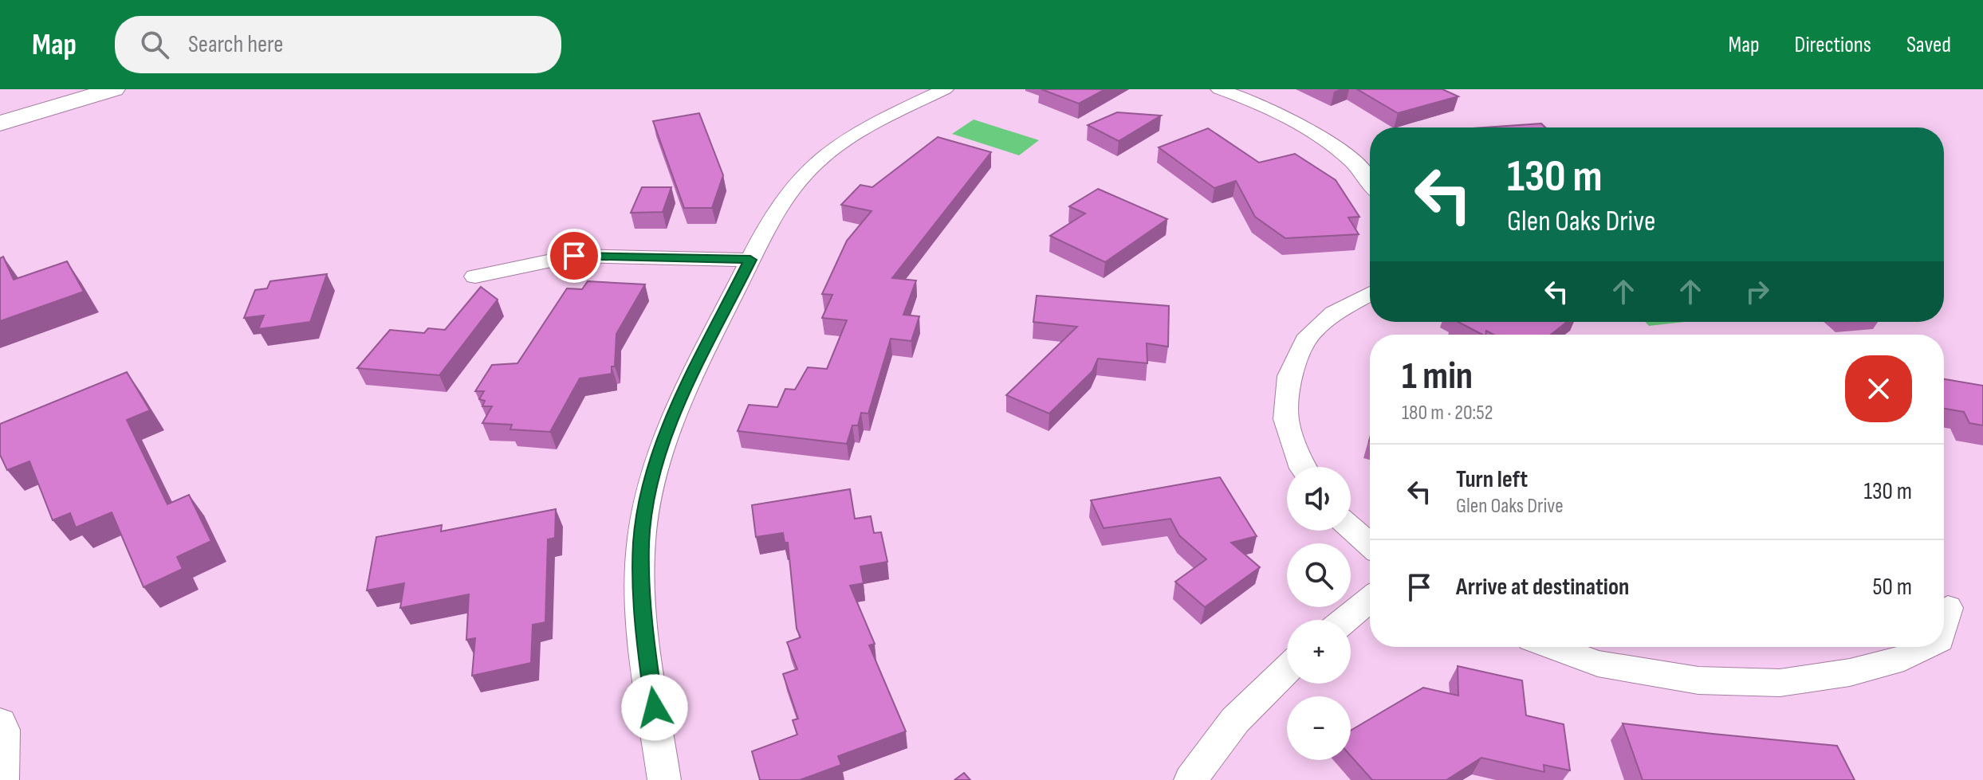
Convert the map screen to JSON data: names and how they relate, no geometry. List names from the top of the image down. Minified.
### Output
{"page":{"header":"Map","search":"Search here","nav":["Map","Directions","Saved"],"turn":["130 m","Glen Oaks Drive"],"heading":["1 min","180 m · 20:52"],"list":[{"name":"Turn left","note":"Glen Oaks Drive","value":"130 m"},{"name":"Arrive at destination","value":"50 m"}],"map_buttons":["+","−"]}}
